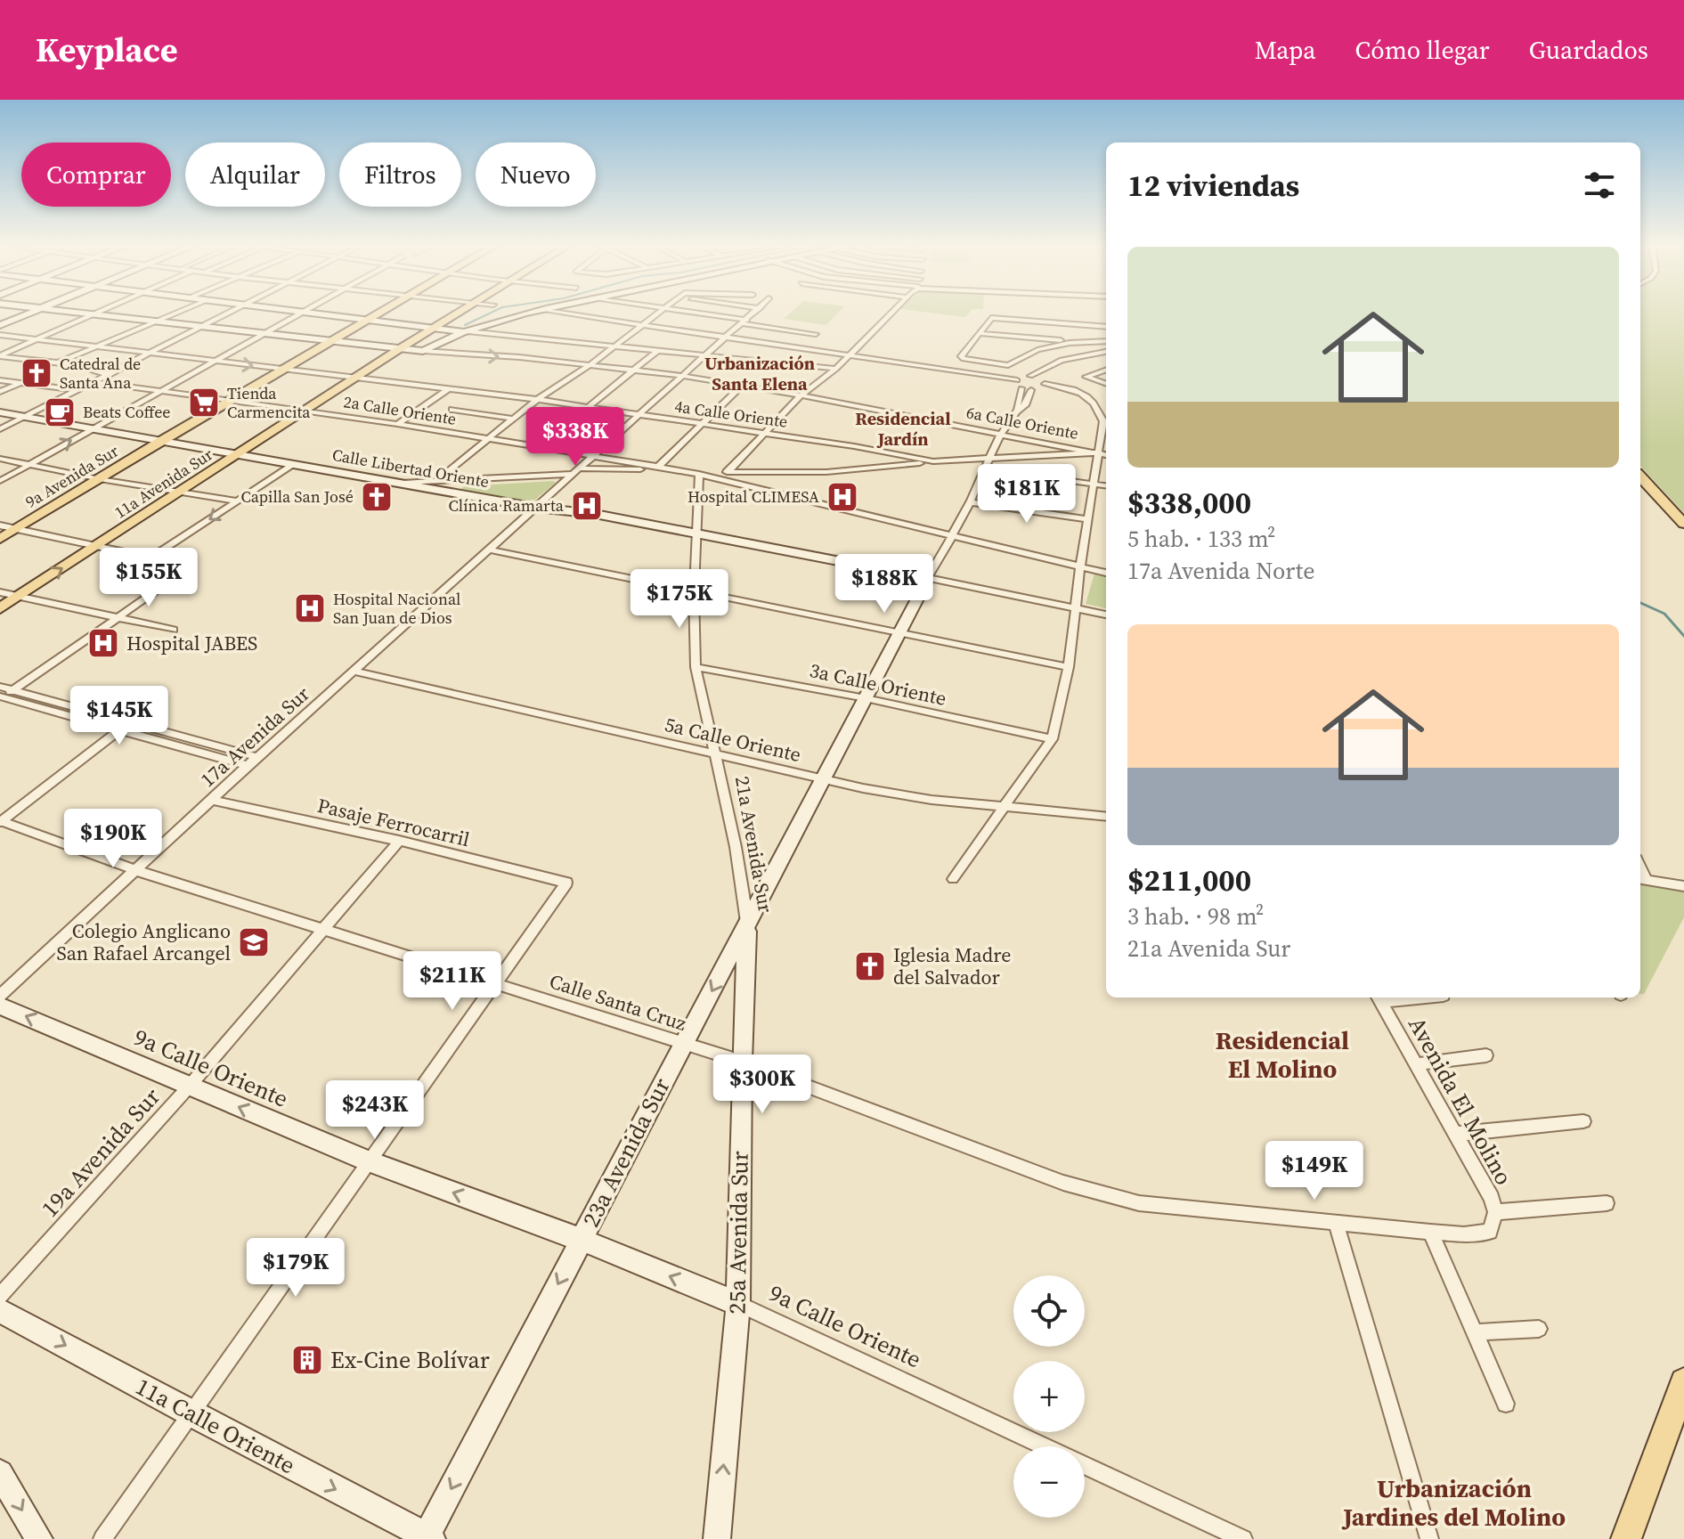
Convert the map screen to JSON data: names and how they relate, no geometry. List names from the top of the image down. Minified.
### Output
{"streets":{"main road":["6a Calle Oriente","Calle Libertad Oriente","9a Avenida Sur","11a Avenida Sur","9a Calle Oriente","23a Avenida Sur","25a Avenida Sur","11a Calle Oriente"],"street":["2a Calle Oriente","4a Calle Oriente","3a Calle Oriente","17a Avenida Sur","5a Calle Oriente","Pasaje Ferrocarril","21a Avenida Sur","Calle Santa Cruz","Avenida El Molino","19a Avenida Sur"]},"crossings":[["2a Calle Oriente","9a Avenida Sur"],["2a Calle Oriente","11a Avenida Sur"],["2a Calle Oriente","17a Avenida Sur"],["2a Calle Oriente","21a Avenida Sur"],["4a Calle Oriente","6a Calle Oriente"],["4a Calle Oriente","9a Avenida Sur"],["4a Calle Oriente","11a Avenida Sur"],["4a Calle Oriente","17a Avenida Sur"],["6a Calle Oriente","9a Avenida Sur"],["6a Calle Oriente","11a Avenida Sur"],["6a Calle Oriente","17a Avenida Sur"],["Calle Libertad Oriente","9a Avenida Sur"],["Calle Libertad Oriente","11a Avenida Sur"],["Calle Libertad Oriente","17a Avenida Sur"],["Calle Libertad Oriente","21a Avenida Sur"],["Calle Libertad Oriente","23a Avenida Sur"],["3a Calle Oriente","21a Avenida Sur"],["3a Calle Oriente","23a Avenida Sur"],["17a Avenida Sur","5a Calle Oriente"],["17a Avenida Sur","Pasaje Ferrocarril"],["17a Avenida Sur","Calle Santa Cruz"],["5a Calle Oriente","21a Avenida Sur"],["5a Calle Oriente","23a Avenida Sur"],["Pasaje Ferrocarril","Calle Santa Cruz"],["Pasaje Ferrocarril","19a Avenida Sur"],["21a Avenida Sur","23a Avenida Sur"],["21a Avenida Sur","25a Avenida Sur"],["Calle Santa Cruz","Avenida El Molino"],["Calle Santa Cruz","19a Avenida Sur"],["Calle Santa Cruz","23a Avenida Sur"],["Calle Santa Cruz","25a Avenida Sur"],["9a Calle Oriente","19a Avenida Sur"],["9a Calle Oriente","23a Avenida Sur"],["9a Calle Oriente","25a Avenida Sur"],["23a Avenida Sur","25a Avenida Sur"],["23a Avenida Sur","11a Calle Oriente"]],"one_way":["9a Calle Oriente","23a Avenida Sur","25a Avenida Sur","11a Calle Oriente"],"districts":["Urbanización Santa Elena","Residencial Jardín","Residencial El Molino","Urbanización Jardines del Molino"],"places":{"church":["Catedral de Santa Ana","Capilla San José","Iglesia Madre del Salvador"],"supermarket":["Tienda Carmencita"],"cafe":["Beats Coffee"],"hospital":["Hospital CLIMESA","Clínica Ramarta","Hospital Nacional San Juan de Dios","Hospital JABES"],"school or university":["Colegio Anglicano San Rafael Arcangel"],"building":["Ex-Cine Bolívar"]},"page":{"header":"Keyplace","nav":["Mapa","Cómo llegar","Guardados"],"chip":["Comprar","Alquilar","Filtros","Nuevo"],"heading":"12 viviendas","list":[{"name":"$338,000","note":"5 hab. · 133 m² · 17a Avenida Norte"},{"name":"$211,000","note":"3 hab. · 98 m² · 21a Avenida Sur"}],"price":["$338K","$181K","$155K","$188K","$175K","$145K","$190K","$211K","$300K","$243K","$149K","$179K"],"map_buttons":["+","−"]}}
